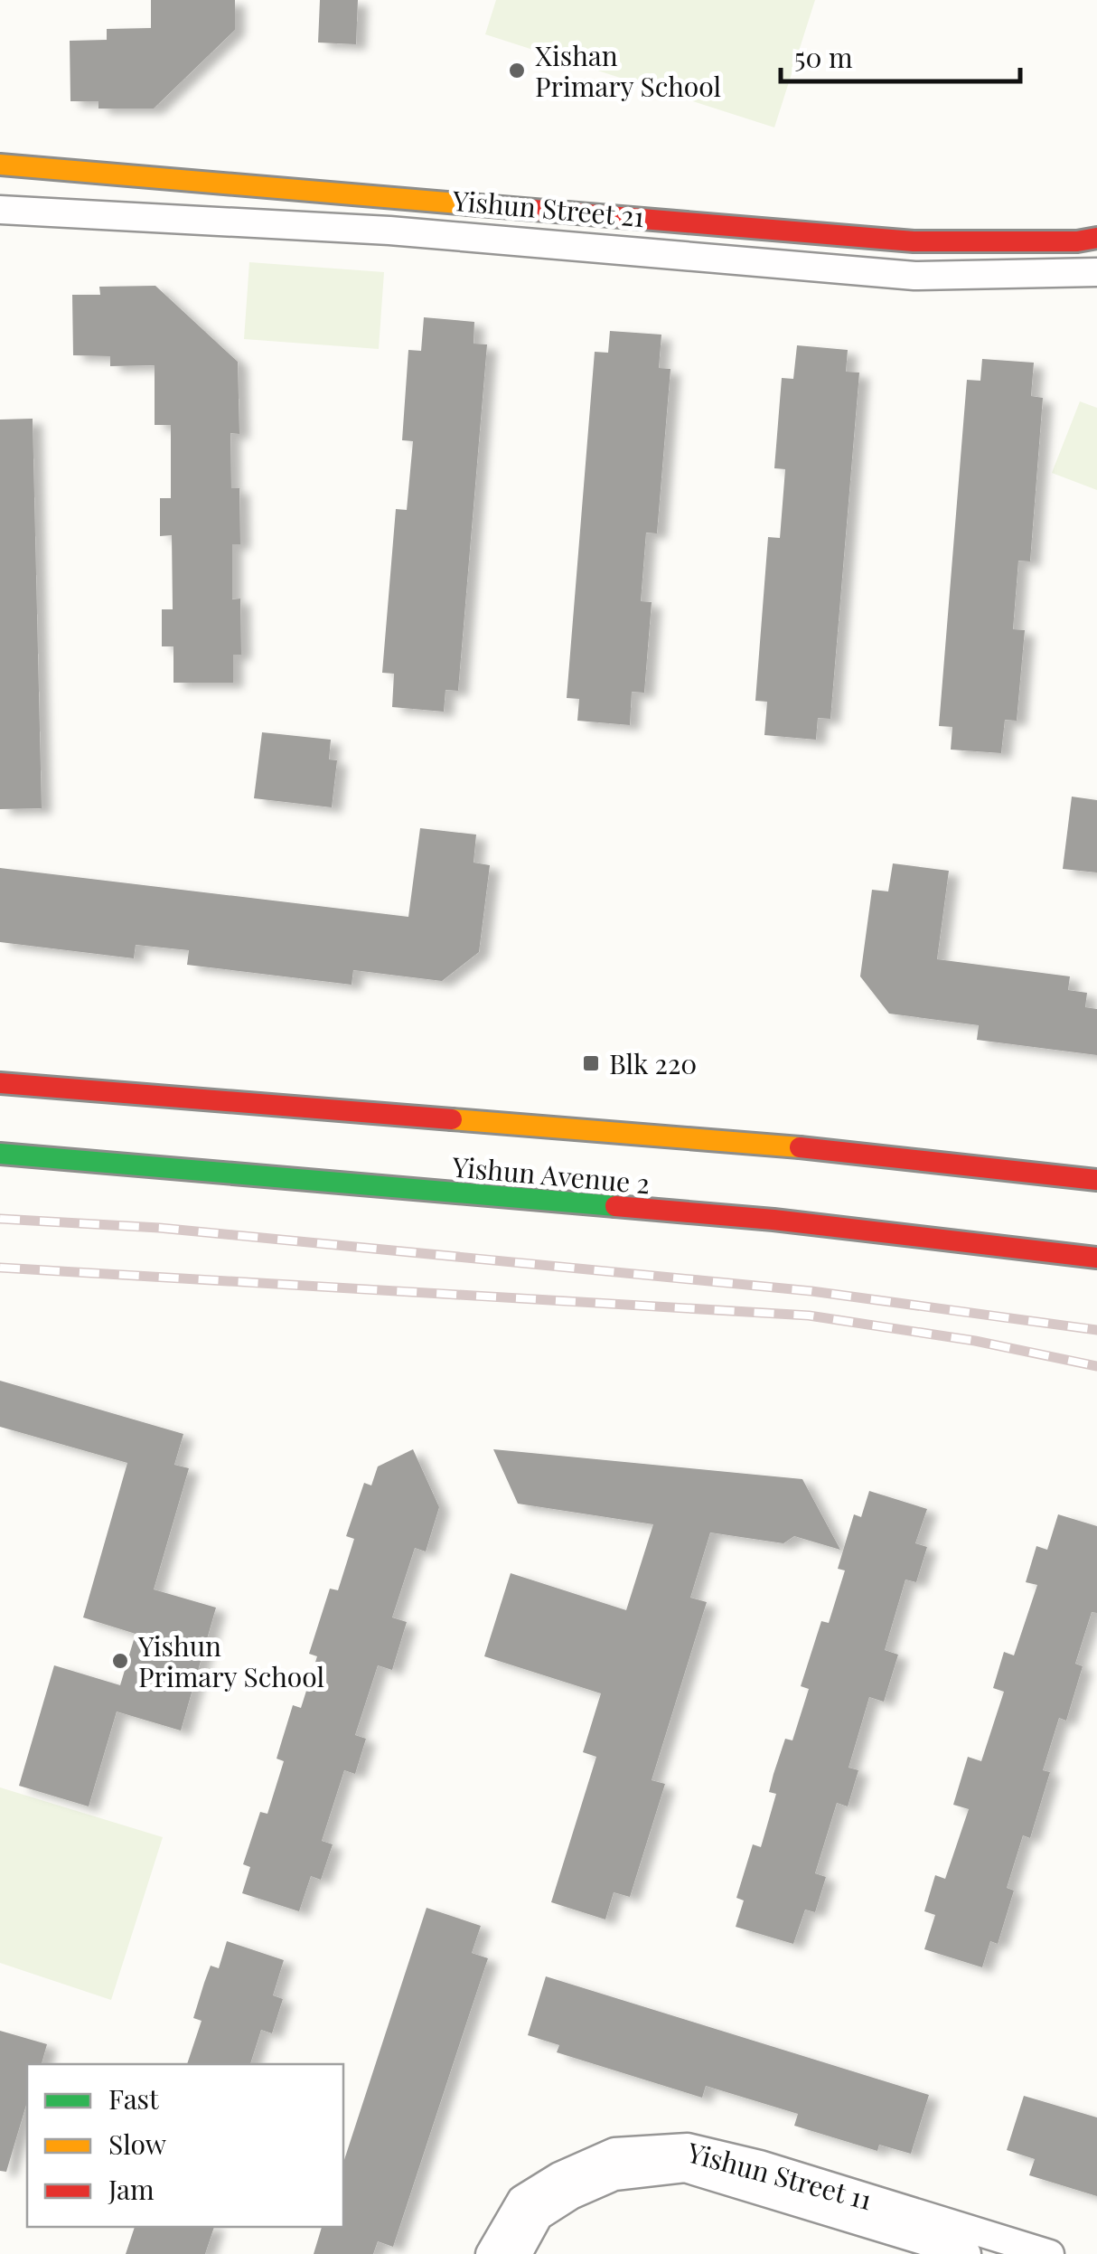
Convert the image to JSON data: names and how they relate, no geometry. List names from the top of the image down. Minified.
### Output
{"streets":{"main road":["Yishun Street 21","Yishun Avenue 2"],"street":["Yishun Street 11"]},"places":{"other":["Xishan Primary School","Yishun Primary School"],"transit":["Blk 220"]},"legend":["Fast","Slow","Jam"],"scale_bar":"50 m"}
